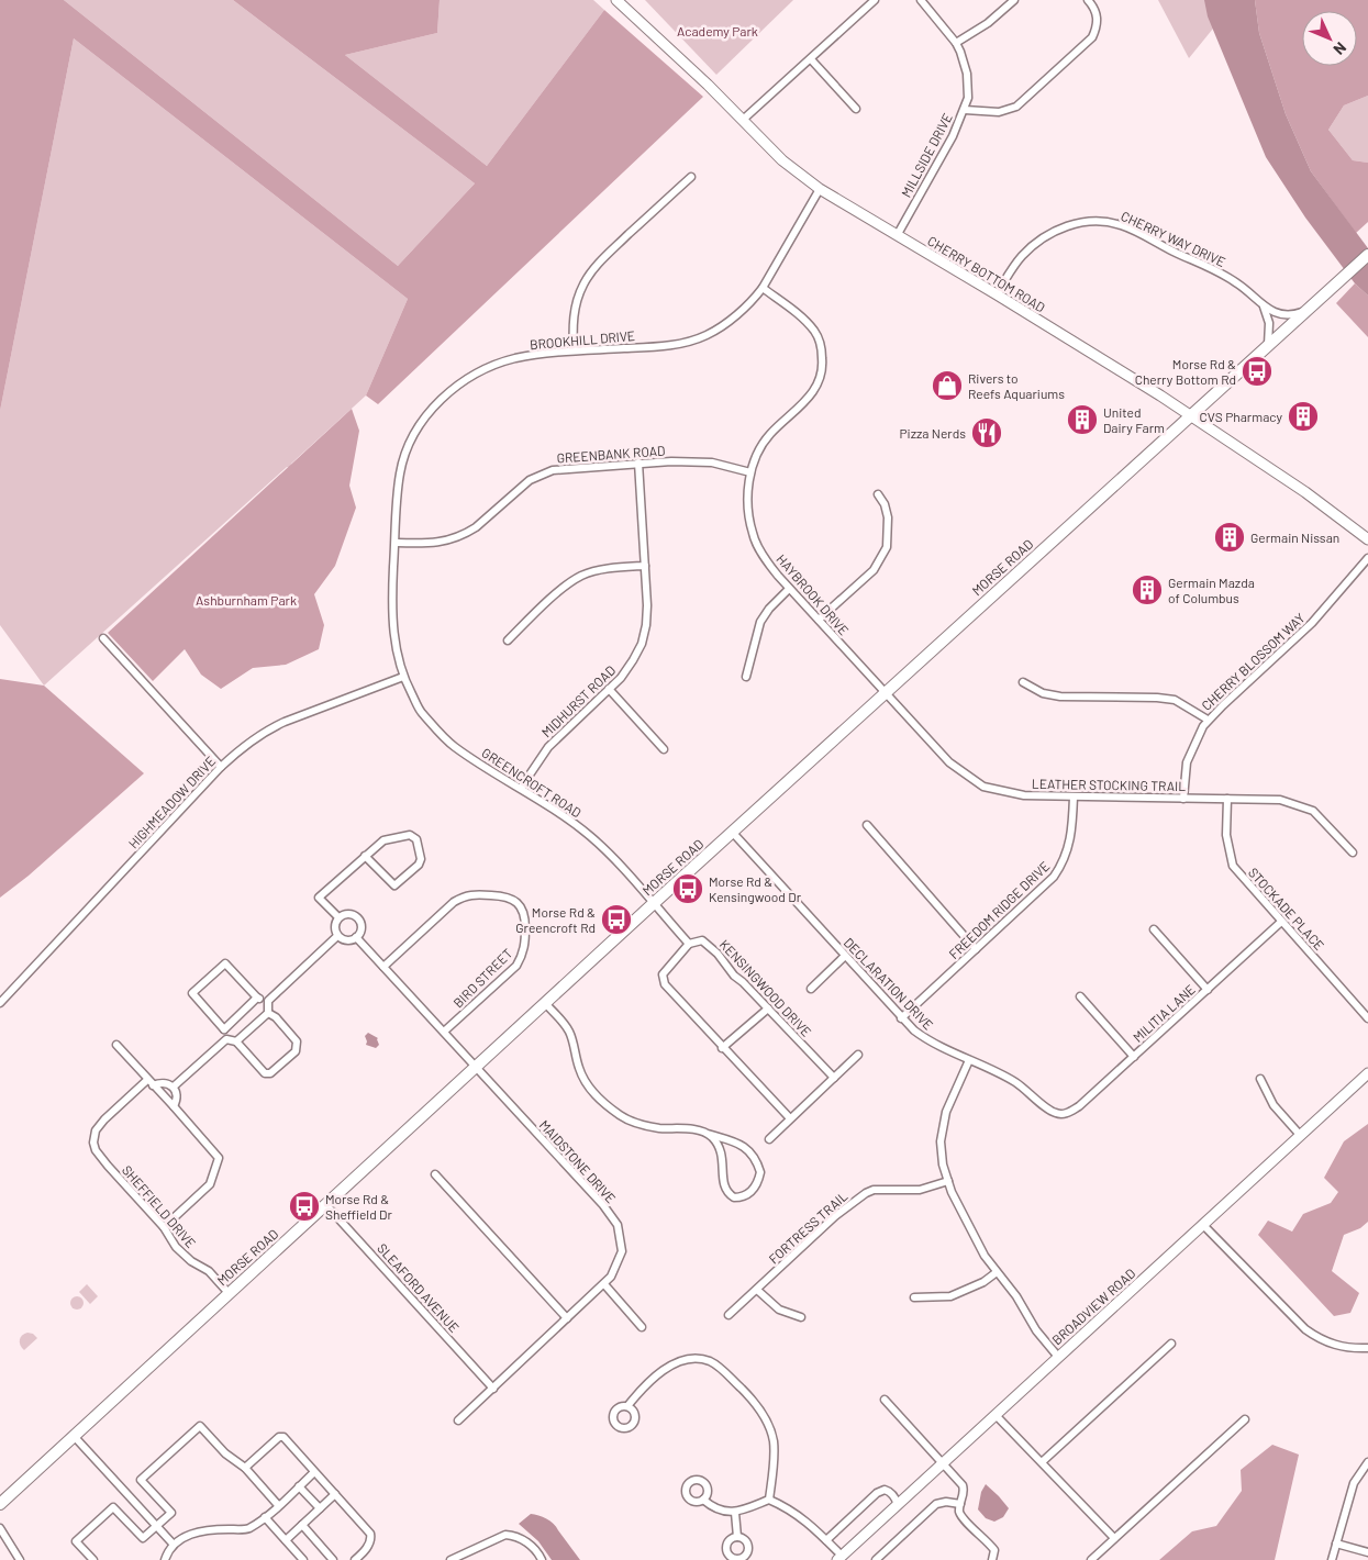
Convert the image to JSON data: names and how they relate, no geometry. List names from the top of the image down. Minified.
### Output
{"streets":{"main road":["CHERRY BOTTOM ROAD","MORSE ROAD","BROADVIEW ROAD"],"street":["MILLSIDE DRIVE","CHERRY WAY DRIVE","BROOKHILL DRIVE","GREENBANK ROAD","HAYBROOK DRIVE","CHERRY BLOSSOM WAY","MIDHURST ROAD","GREENCROFT ROAD","LEATHER STOCKING TRAIL","HIGHMEADOW DRIVE","STOCKADE PLACE","FREEDOM RIDGE DRIVE","BIRD STREET","DECLARATION DRIVE","KENSINGWOOD DRIVE","MILITIA LANE","MAIDSTONE DRIVE","SHEFFIELD DRIVE","FORTRESS TRAIL","SLEAFORD AVENUE"]},"crossings":[["MILLSIDE DRIVE","CHERRY BOTTOM ROAD"],["CHERRY WAY DRIVE","CHERRY BOTTOM ROAD"],["CHERRY WAY DRIVE","MORSE ROAD"],["CHERRY BOTTOM ROAD","BROOKHILL DRIVE"],["CHERRY BOTTOM ROAD","MORSE ROAD"],["BROOKHILL DRIVE","GREENBANK ROAD"],["BROOKHILL DRIVE","HAYBROOK DRIVE"],["BROOKHILL DRIVE","GREENCROFT ROAD"],["BROOKHILL DRIVE","HIGHMEADOW DRIVE"],["GREENBANK ROAD","HAYBROOK DRIVE"],["GREENBANK ROAD","MIDHURST ROAD"],["MORSE ROAD","HAYBROOK DRIVE"],["MORSE ROAD","GREENCROFT ROAD"],["MORSE ROAD","LEATHER STOCKING TRAIL"],["MORSE ROAD","DECLARATION DRIVE"],["MORSE ROAD","MAIDSTONE DRIVE"],["MORSE ROAD","SHEFFIELD DRIVE"],["MORSE ROAD","SLEAFORD AVENUE"],["HAYBROOK DRIVE","LEATHER STOCKING TRAIL"],["CHERRY BLOSSOM WAY","LEATHER STOCKING TRAIL"],["MIDHURST ROAD","GREENCROFT ROAD"],["GREENCROFT ROAD","HIGHMEADOW DRIVE"],["LEATHER STOCKING TRAIL","STOCKADE PLACE"],["LEATHER STOCKING TRAIL","FREEDOM RIDGE DRIVE"],["STOCKADE PLACE","MILITIA LANE"],["FREEDOM RIDGE DRIVE","DECLARATION DRIVE"],["BIRD STREET","MAIDSTONE DRIVE"],["DECLARATION DRIVE","MILITIA LANE"],["MAIDSTONE DRIVE","SLEAFORD AVENUE"]],"parks":["Academy Park","Ashburnham Park"],"places":{"bus stop":["Morse Rd & Cherry Bottom Rd","Morse Rd & Kensingwood Dr","Morse Rd & Greencroft Rd","Morse Rd & Sheffield Dr"],"shop":["Rivers to Reefs Aquariums"],"building":["CVS Pharmacy","United Dairy Farm","Germain Nissan","Germain Mazda of Columbus"],"restaurant":["Pizza Nerds"]},"north":"bottom right"}
